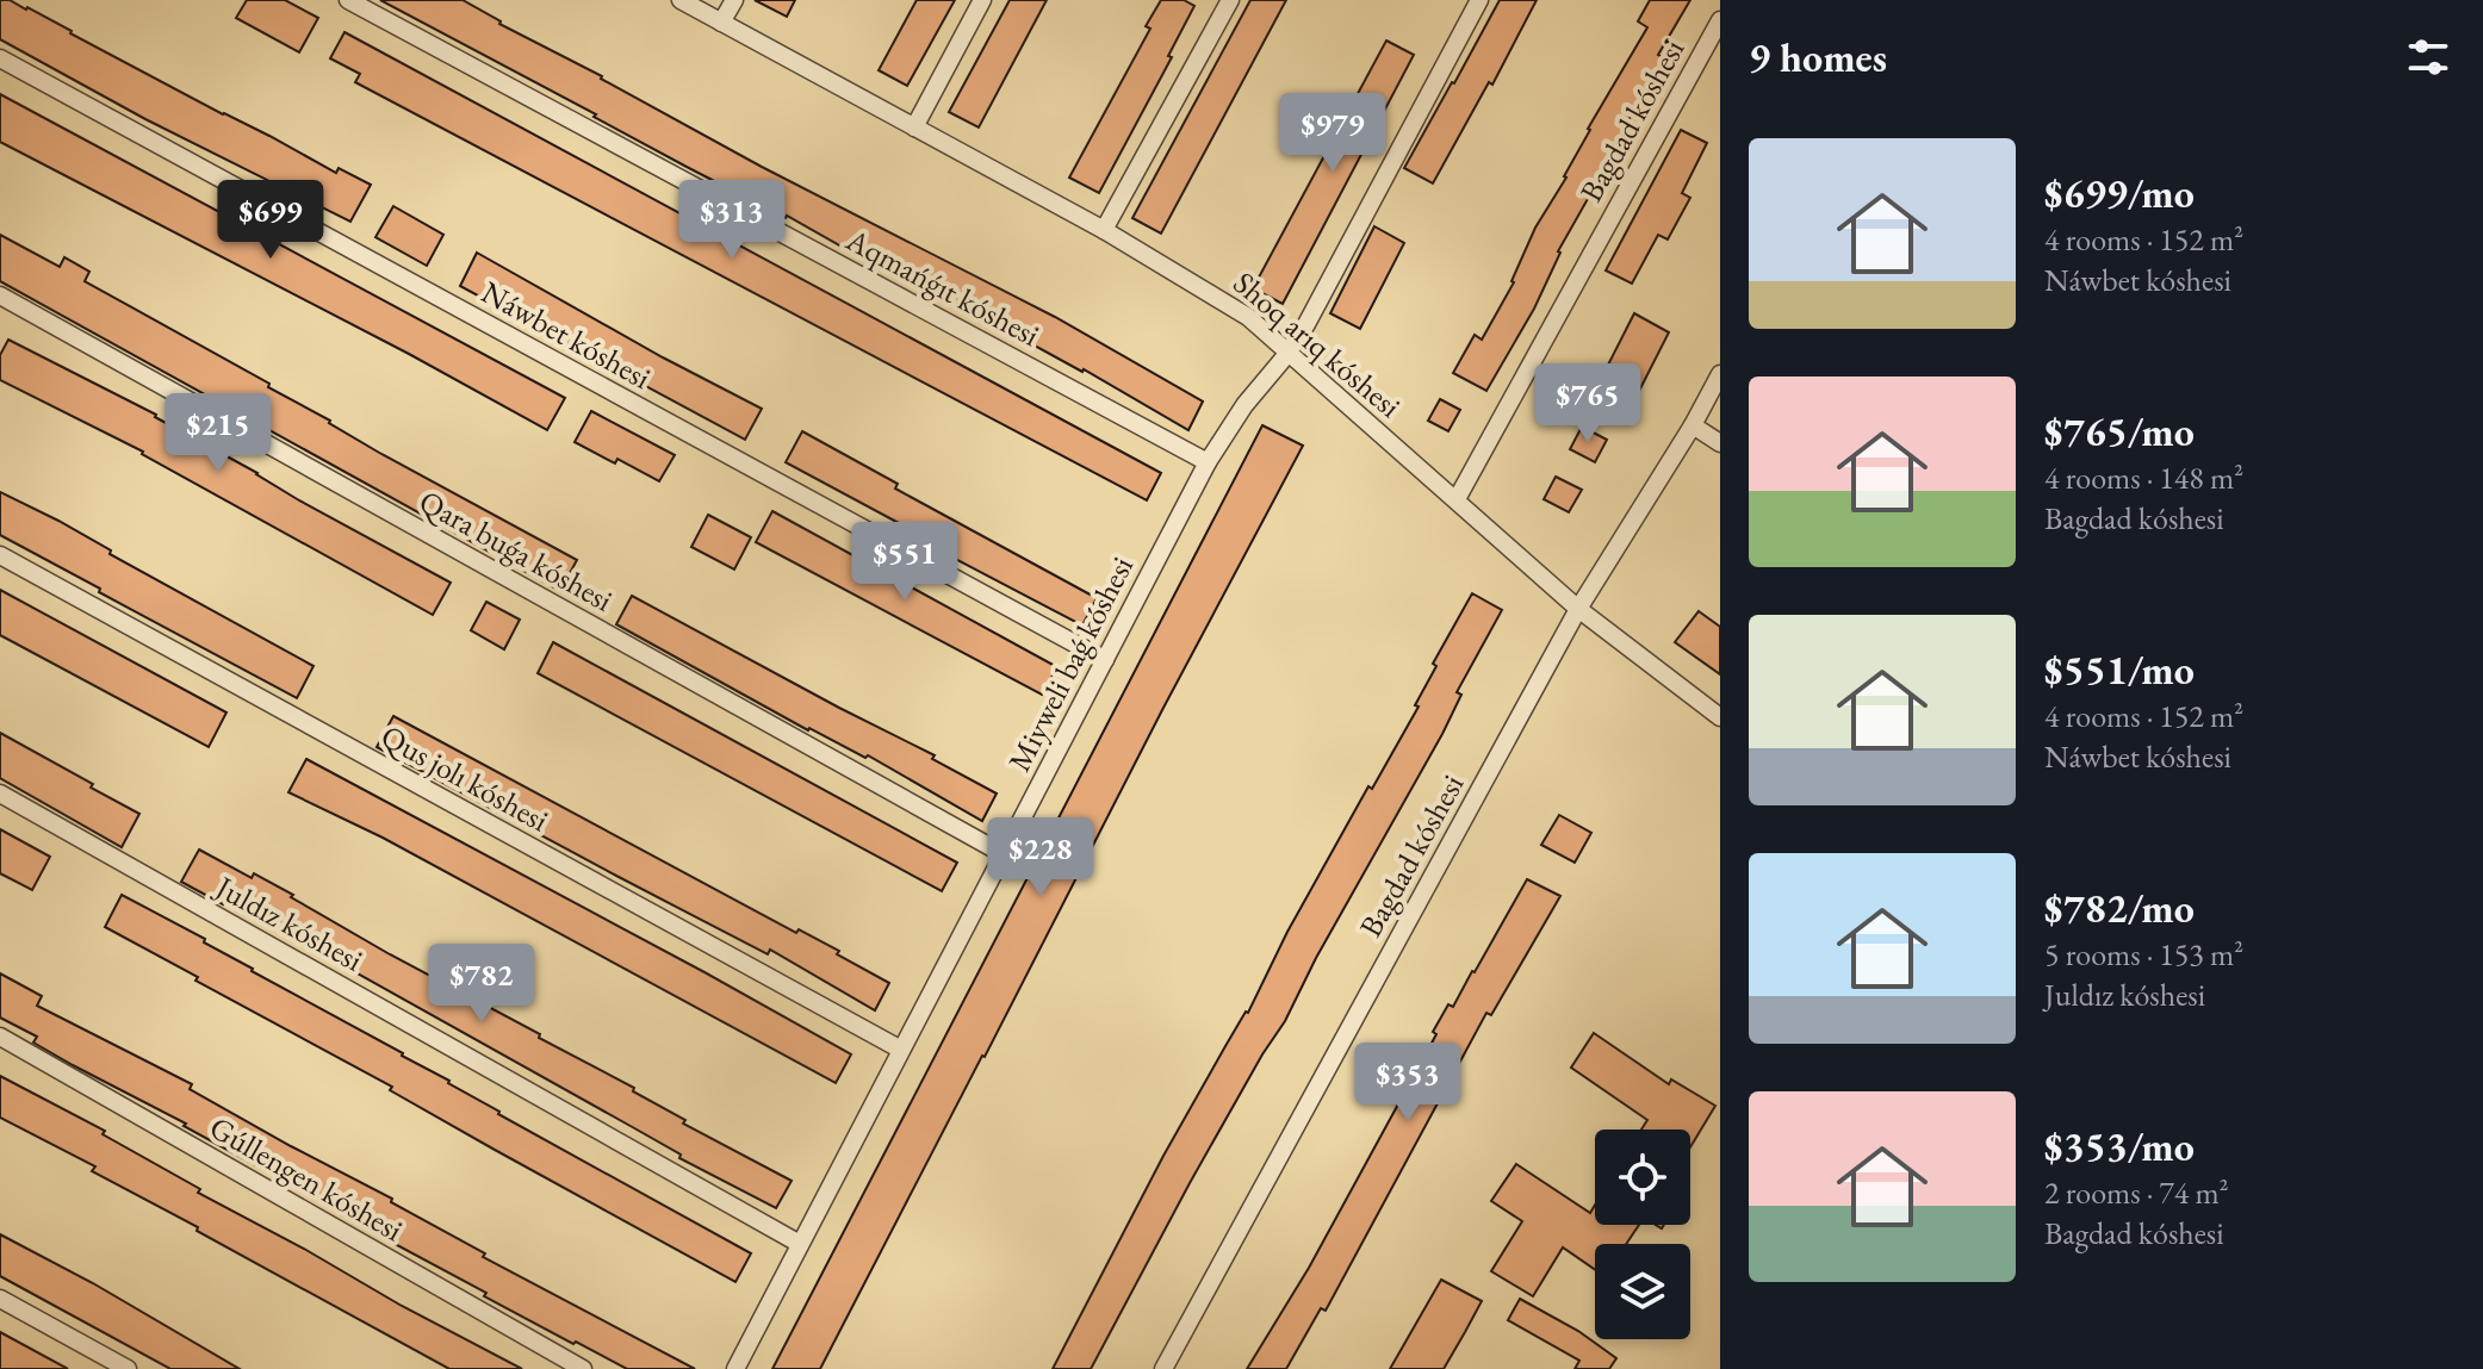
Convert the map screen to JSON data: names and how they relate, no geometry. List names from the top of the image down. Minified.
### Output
{"streets":{"street":["Bagdad kóshesi","Aqmańǵıt kóshesi","Náwbet kóshesi","Shoq arıq kóshesi","Qara buǵa kóshesi","Miyweli baǵ kóshesi","Qus jolı kóshesi","Juldız kóshesi","Gúllengen kóshesi"]},"crossings":[["Bagdad kóshesi","Shoq arıq kóshesi"],["Aqmańǵıt kóshesi","Miyweli baǵ kóshesi"],["Náwbet kóshesi","Miyweli baǵ kóshesi"],["Shoq arıq kóshesi","Miyweli baǵ kóshesi"],["Qara buǵa kóshesi","Miyweli baǵ kóshesi"],["Miyweli baǵ kóshesi","Qus jolı kóshesi"],["Miyweli baǵ kóshesi","Juldız kóshesi"]],"page":{"heading":"9 homes","price":["$979","$699","$313","$765","$215","$551","$228","$782","$353"],"list":[{"name":"$699/mo","note":"4 rooms · 152 m² · Náwbet kóshesi"},{"name":"$765/mo","note":"4 rooms · 148 m² · Bagdad kóshesi"},{"name":"$551/mo","note":"4 rooms · 152 m² · Náwbet kóshesi"},{"name":"$782/mo","note":"5 rooms · 153 m² · Juldız kóshesi"},{"name":"$353/mo","note":"2 rooms · 74 m² · Bagdad kóshesi"}]}}
